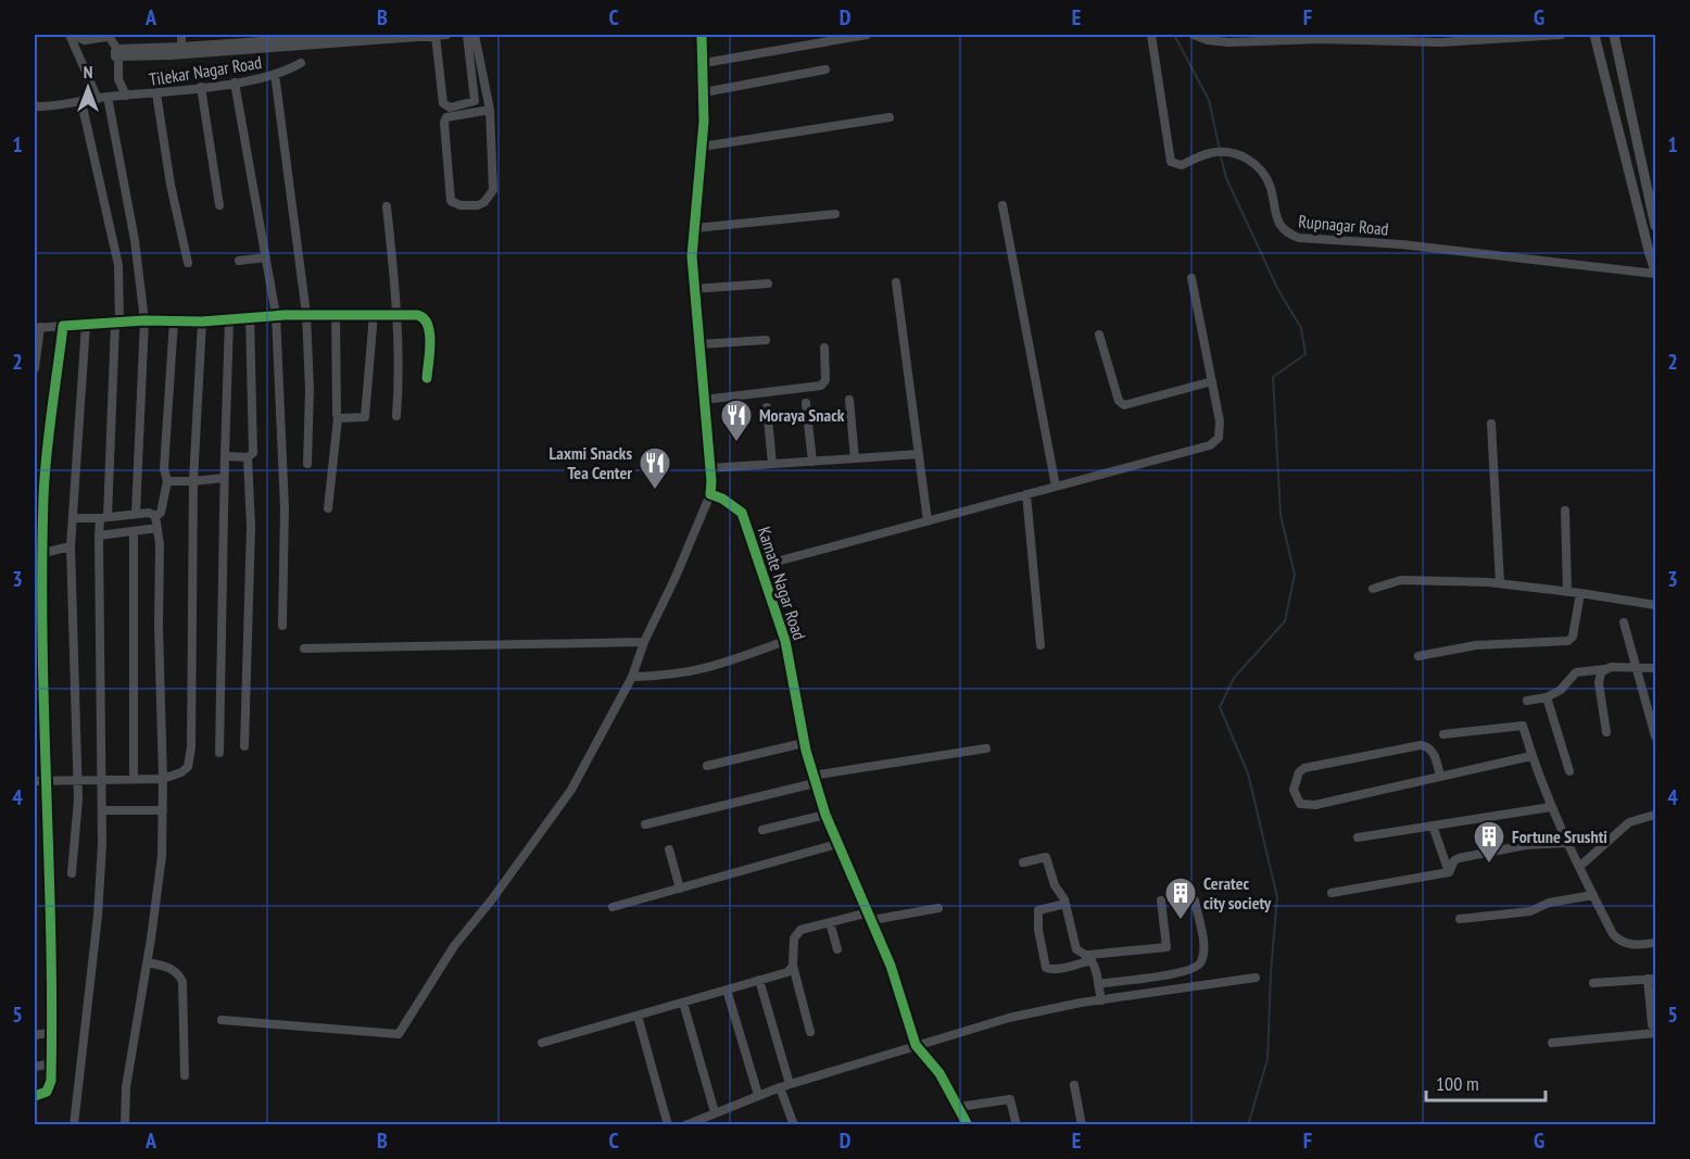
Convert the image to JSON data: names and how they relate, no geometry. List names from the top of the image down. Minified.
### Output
{"streets":{"street":["Tilekar Nagar Road","Rupnagar Road","Kamate Nagar Road"]},"places":{"restaurant":["Moraya Snack","Laxmi Snacks Tea Center"],"building":["Fortune Srushti","Ceratec city society"]},"scale_bar":"100 m","north":"top","grid":{"columns":["A","B","C","D","E","F","G"],"rows":["1","2","3","4","5"]}}
